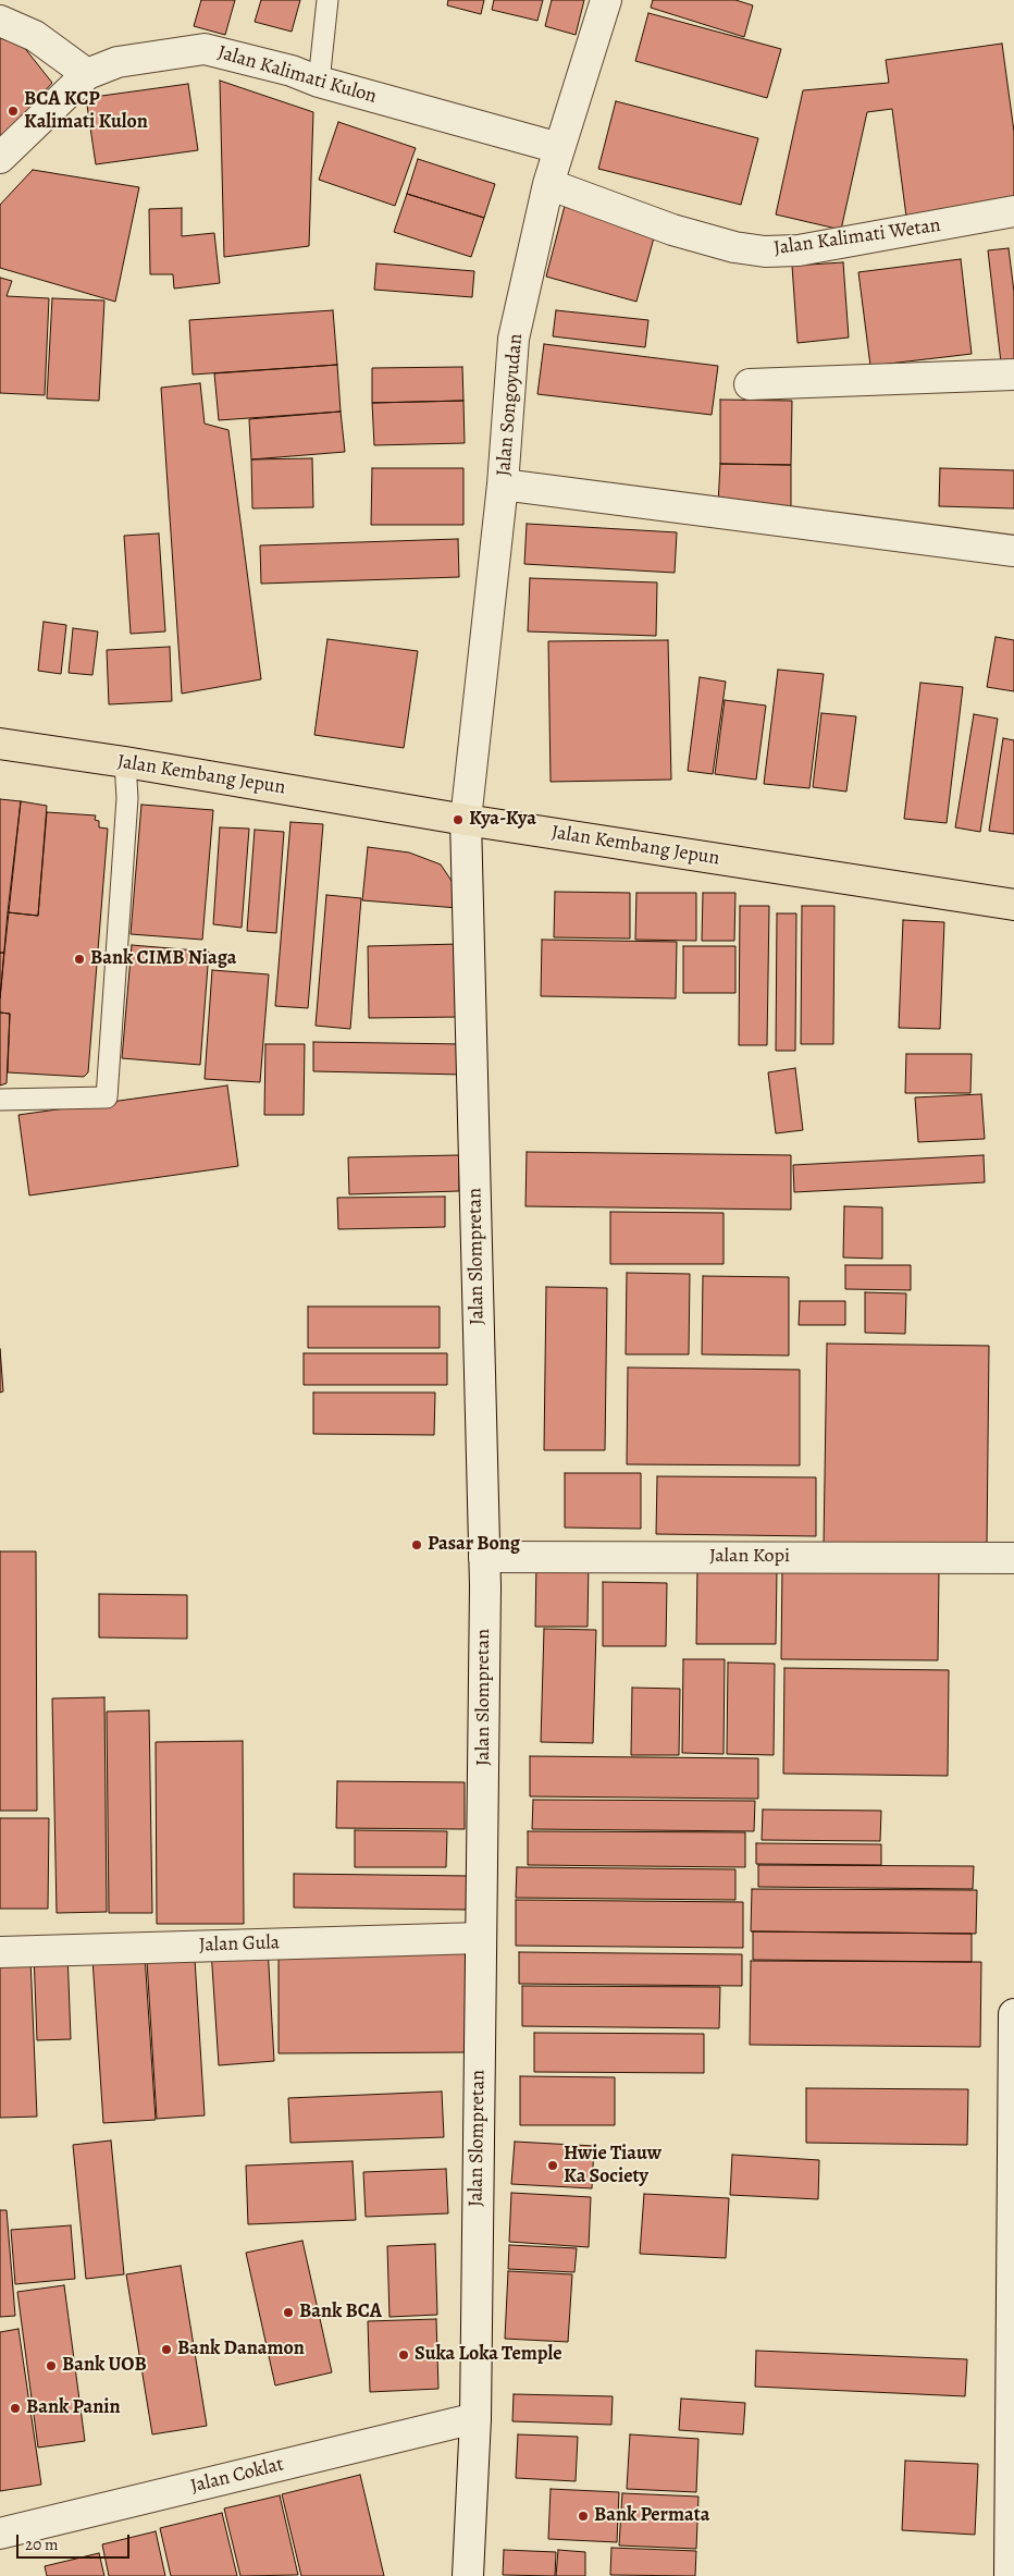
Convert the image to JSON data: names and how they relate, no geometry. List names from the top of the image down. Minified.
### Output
{"streets":{"main road":["Jalan Kembang Jepun"],"street":["Jalan Kalimati Kulon","Jalan Kalimati Wetan","Jalan Songoyudan","Jalan Slompretan","Jalan Kopi","Jalan Gula","Jalan Coklat"]},"crossings":[["Jalan Kalimati Kulon","Jalan Songoyudan"],["Jalan Kalimati Wetan","Jalan Songoyudan"],["Jalan Songoyudan","Jalan Kembang Jepun"],["Jalan Songoyudan","Jalan Slompretan"],["Jalan Kembang Jepun","Jalan Slompretan"],["Jalan Slompretan","Jalan Kopi"],["Jalan Slompretan","Jalan Gula"],["Jalan Slompretan","Jalan Coklat"]],"places":["BCA KCP Kalimati Kulon","Kya-Kya","Bank CIMB Niaga","Pasar Bong","Hwie Tiauw Ka Society","Bank BCA","Bank Danamon","Suka Loka Temple","Bank UOB","Bank Panin","Bank Permata"],"scale_bar":"20 m"}
